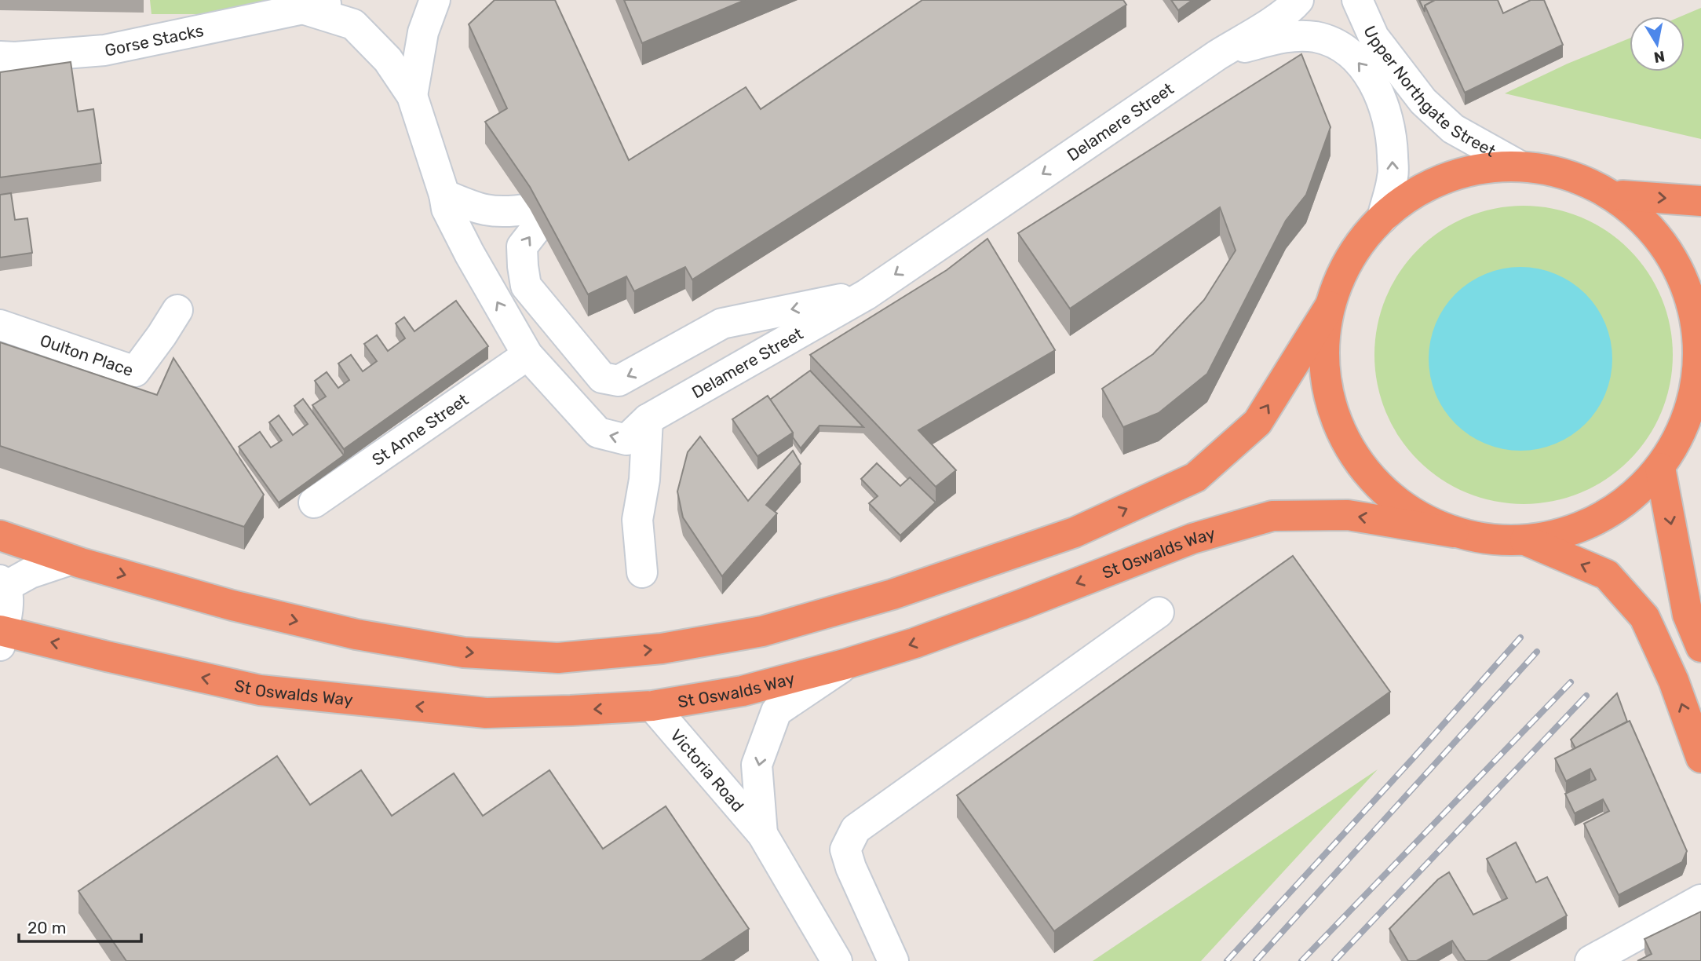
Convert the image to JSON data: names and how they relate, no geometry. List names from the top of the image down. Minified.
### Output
{"streets":{"highway":["St Oswalds Way"],"street":["Gorse Stacks","Upper Northgate Street","Delamere Street","Oulton Place","St Anne Street","Victoria Road"]},"crossings":[["Gorse Stacks","Delamere Street"],["Upper Northgate Street","Delamere Street"],["Delamere Street","St Anne Street"],["St Oswalds Way","Victoria Road"]],"one_way":["Upper Northgate Street"],"scale_bar":"20 m","north":"bottom"}
